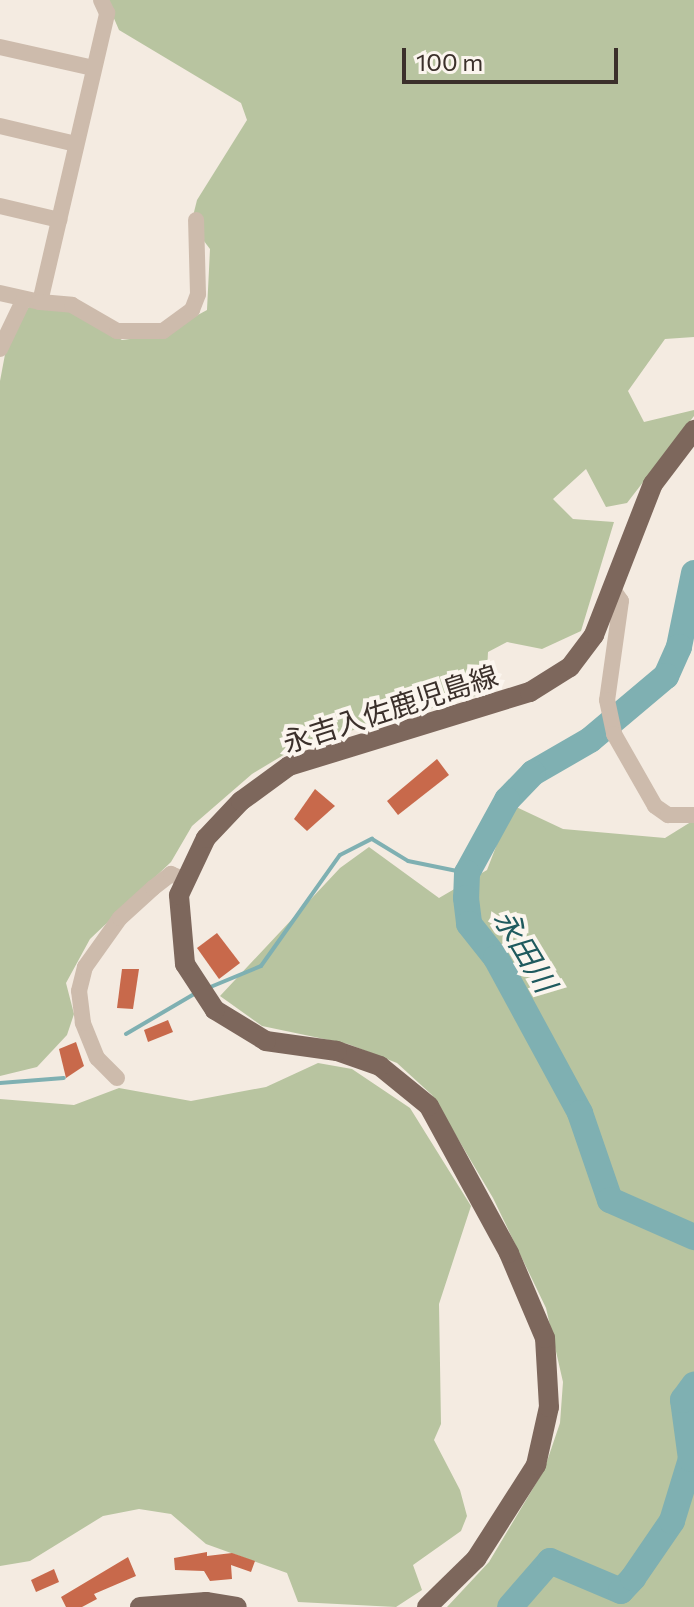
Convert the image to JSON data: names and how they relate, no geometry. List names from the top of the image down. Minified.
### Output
{"streets":{"main road":["永吉入佐鹿児島線"]},"water":["永田川"],"scale_bar":"100 m"}
